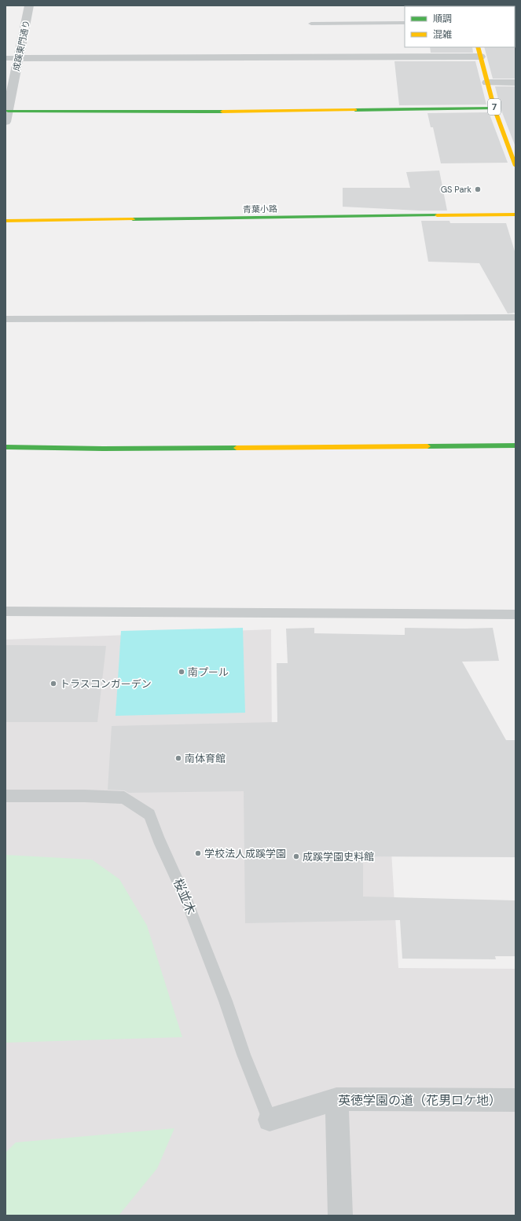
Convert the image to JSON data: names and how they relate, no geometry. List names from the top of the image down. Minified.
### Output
{"streets":{"street":["成蹊東門通り","7","青葉小路","英徳学園の道（花男ロケ地）"],"lane":["桜並木"]},"crossings":[["桜並木","英徳学園の道（花男ロケ地）"]],"places":["GS Park","南プール","トラスコンガーデン","南体育館","学校法人成蹊学園","成蹊学園史料館"],"legend":["順調","混雑"]}
